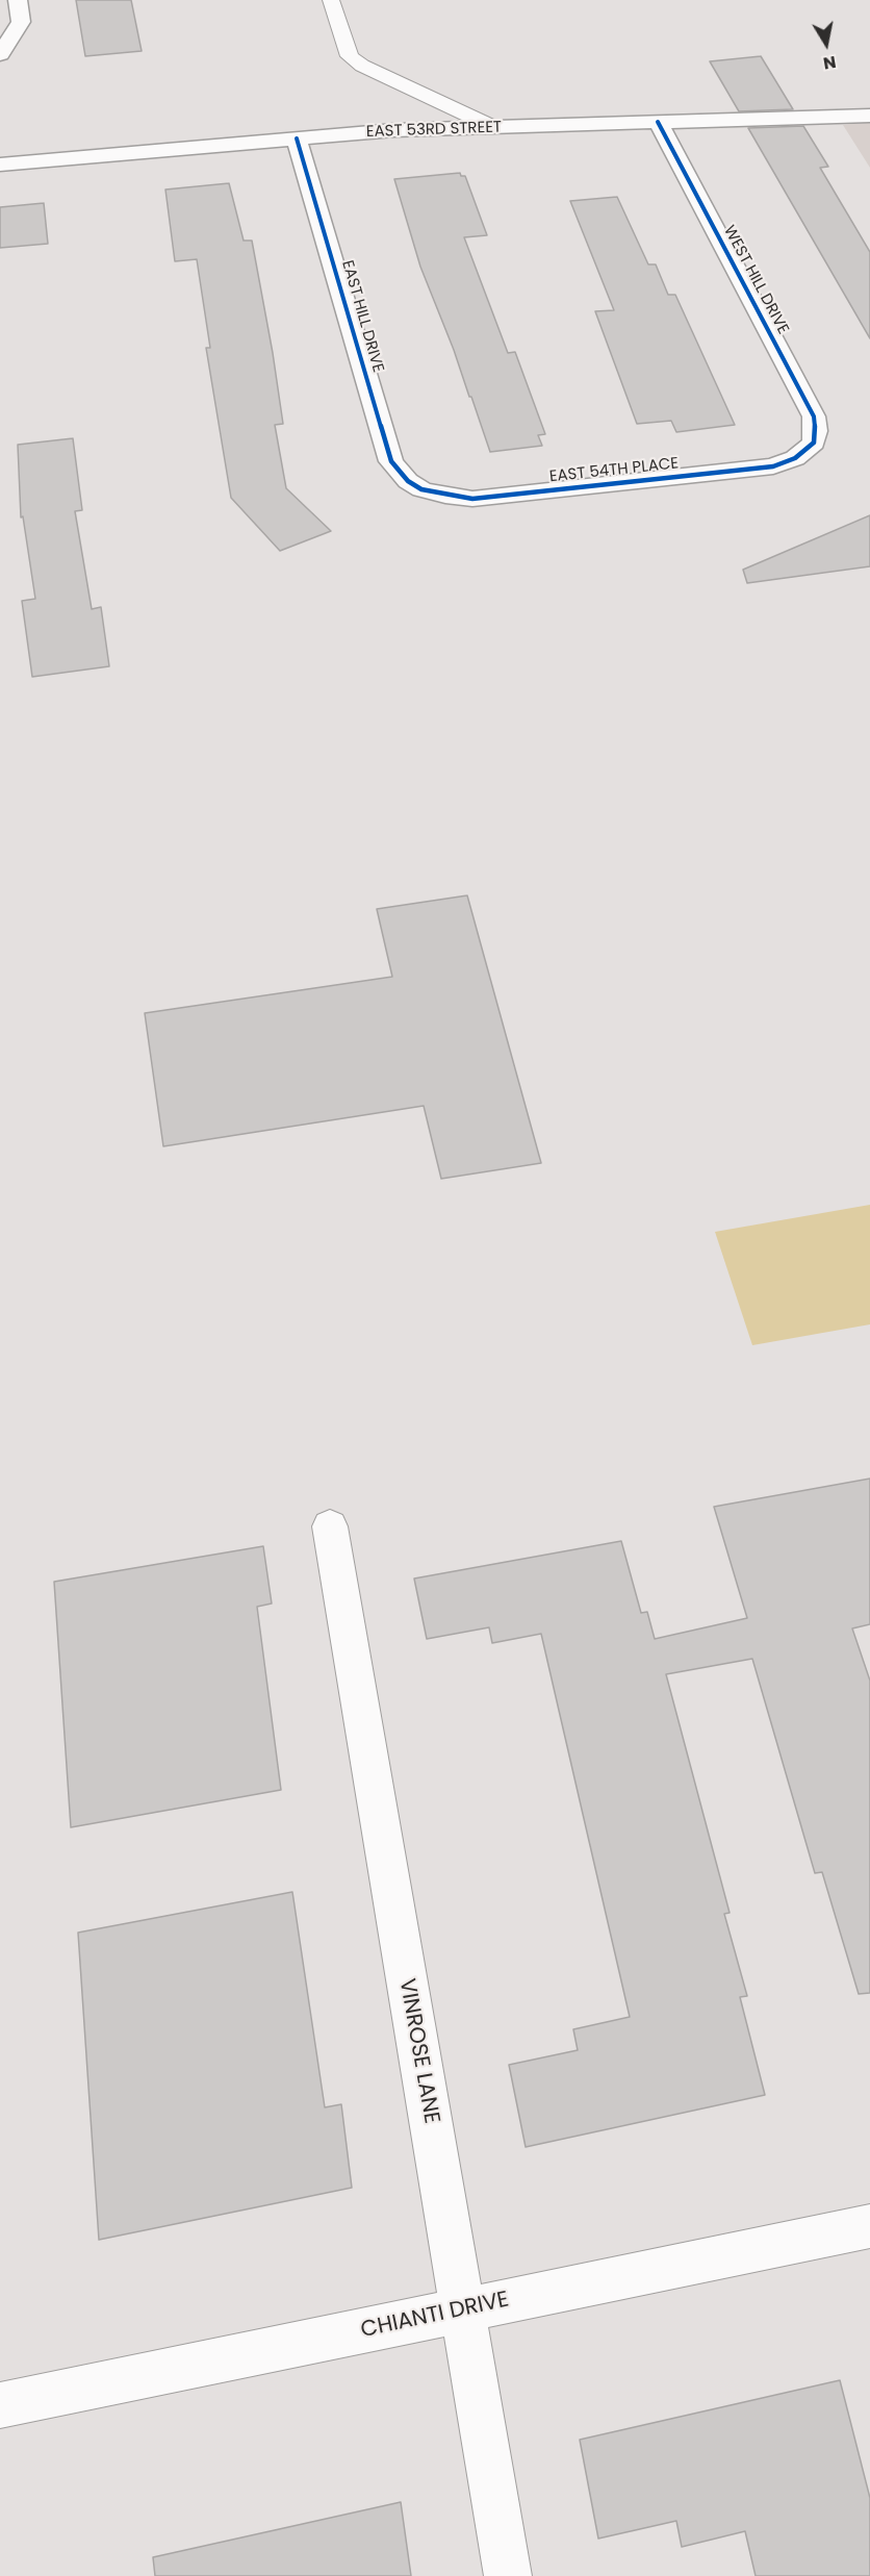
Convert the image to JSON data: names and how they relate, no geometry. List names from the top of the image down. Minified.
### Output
{"streets":{"street":["EAST 53RD STREET","WEST HILL DRIVE","EAST HILL DRIVE","EAST 54TH PLACE"],"lane":["VINROSE LANE","CHIANTI DRIVE"]},"crossings":[["EAST 53RD STREET","WEST HILL DRIVE"],["EAST 53RD STREET","EAST HILL DRIVE"],["WEST HILL DRIVE","EAST 54TH PLACE"],["EAST HILL DRIVE","EAST 54TH PLACE"],["VINROSE LANE","CHIANTI DRIVE"]],"north":"bottom"}
